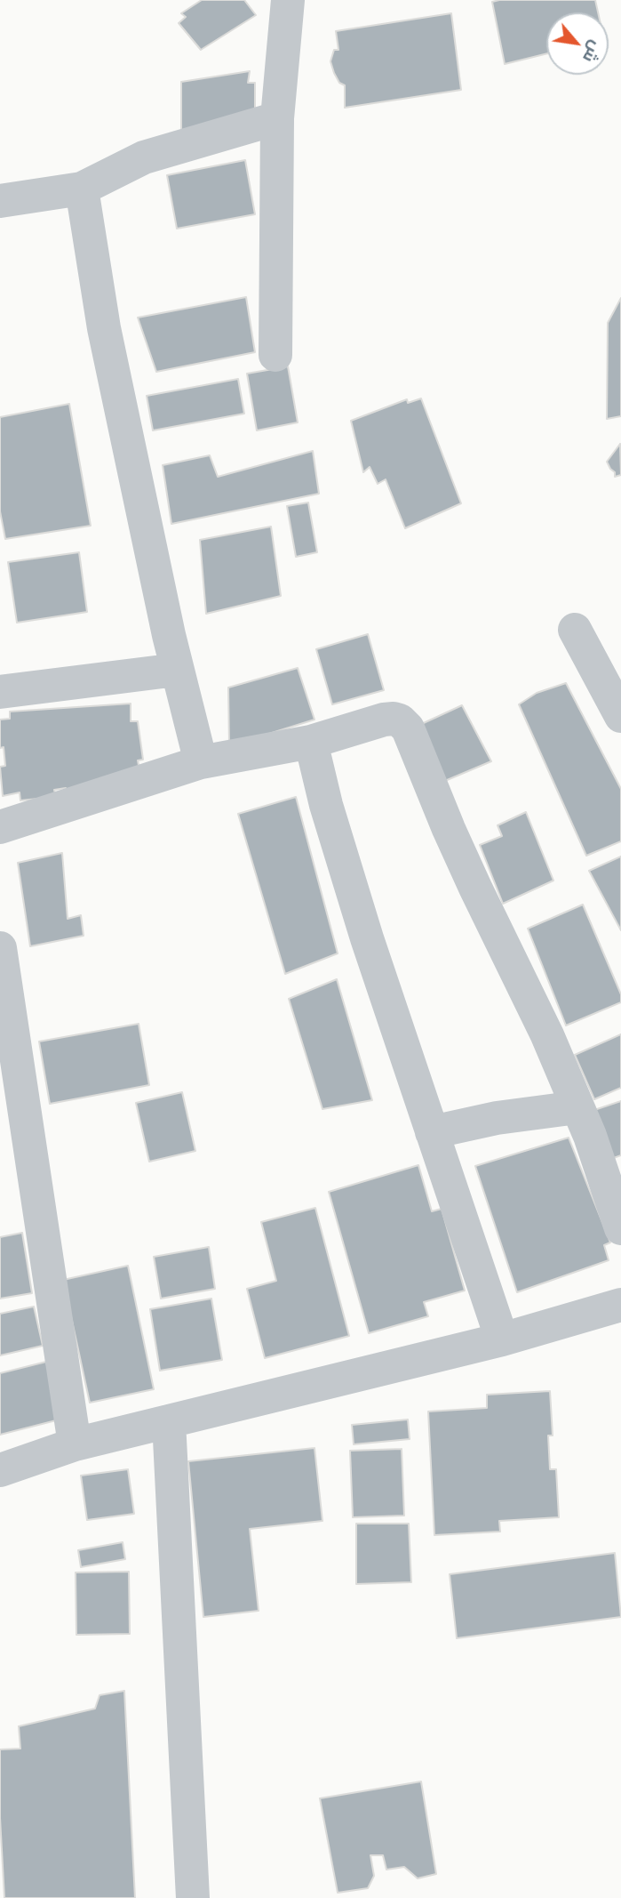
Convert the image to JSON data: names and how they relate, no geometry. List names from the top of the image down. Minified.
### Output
{"north":"bottom right"}
